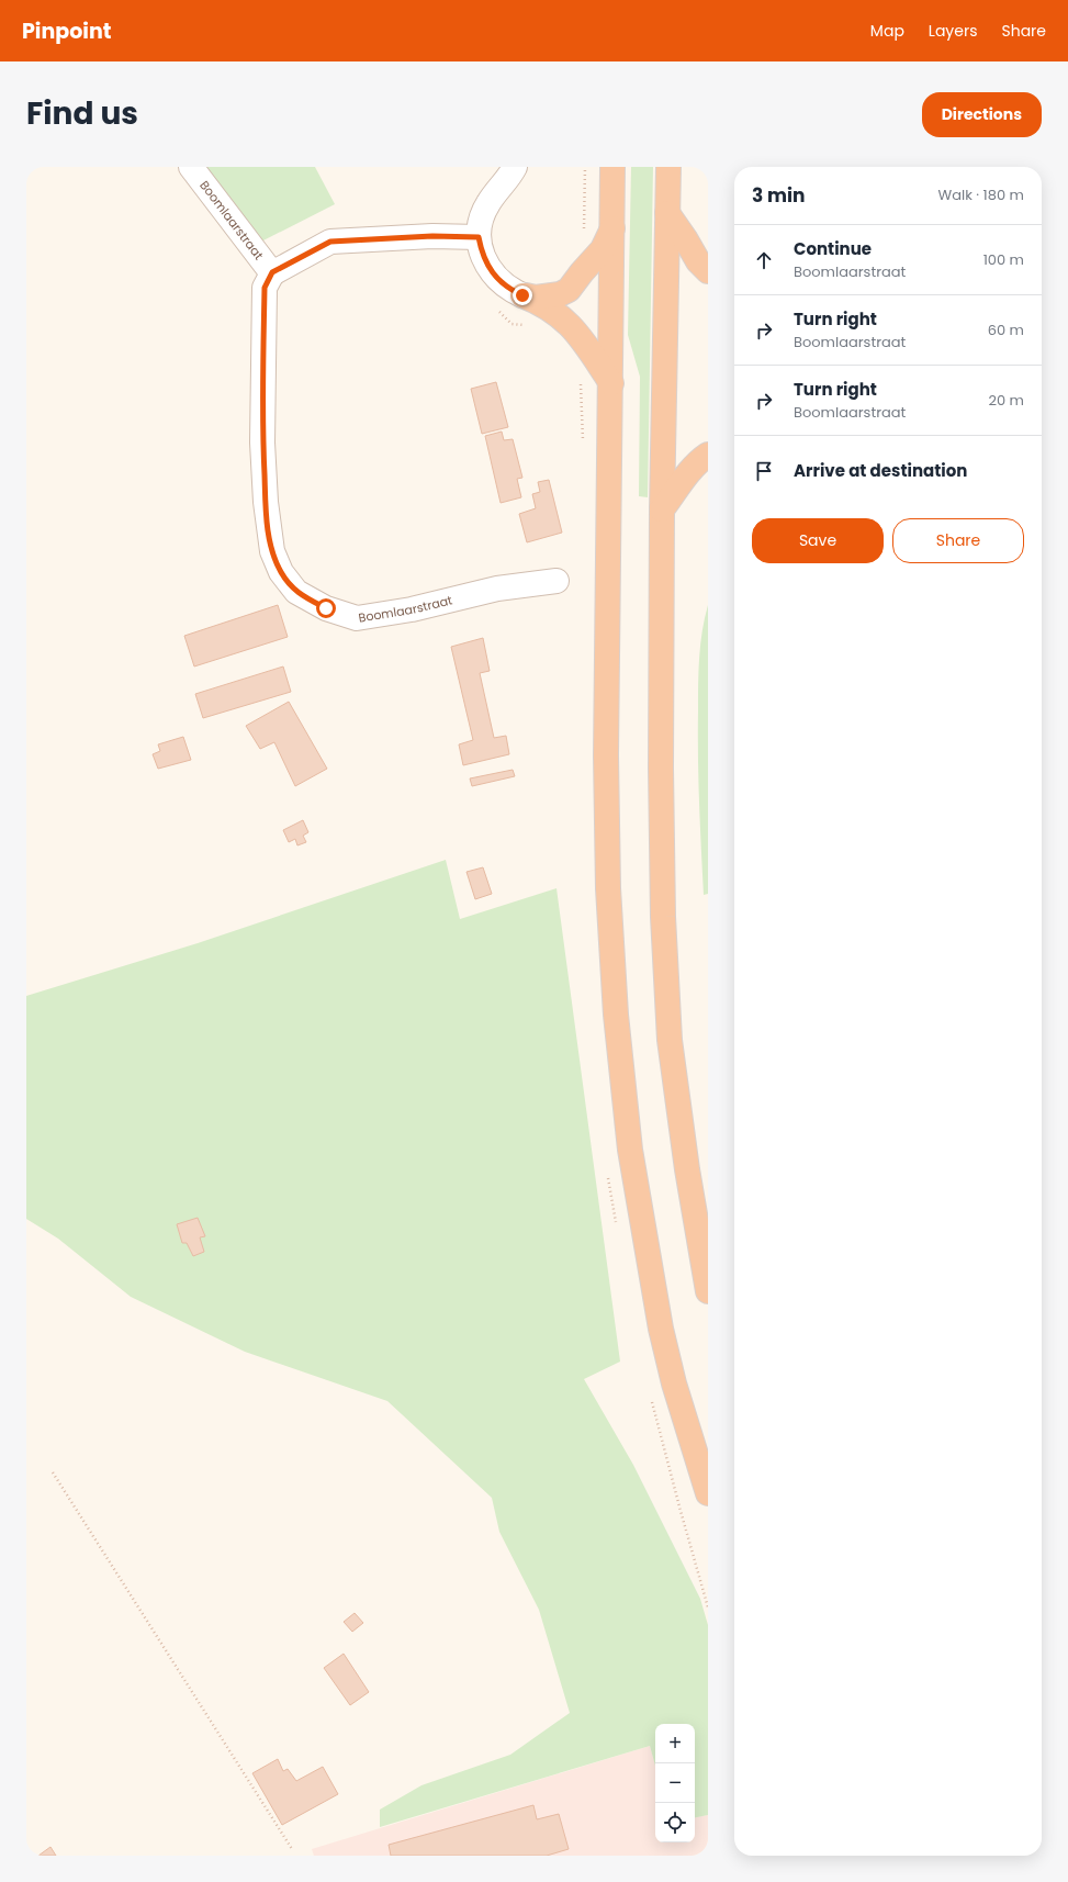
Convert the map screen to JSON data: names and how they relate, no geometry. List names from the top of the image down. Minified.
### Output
{"streets":{"street":["Boomlaarstraat"]},"page":{"header":"Pinpoint","nav":["Map","Layers","Share"],"title":"Find us","buttons":["Directions",["Save","Share"]],"heading":["3 min","Walk · 180 m"],"list":[["Continue","Boomlaarstraat","100 m"],["Turn right","Boomlaarstraat","60 m"],["Turn right","Boomlaarstraat","20 m"],"Arrive at destination"],"map_buttons":["+","−"]}}
